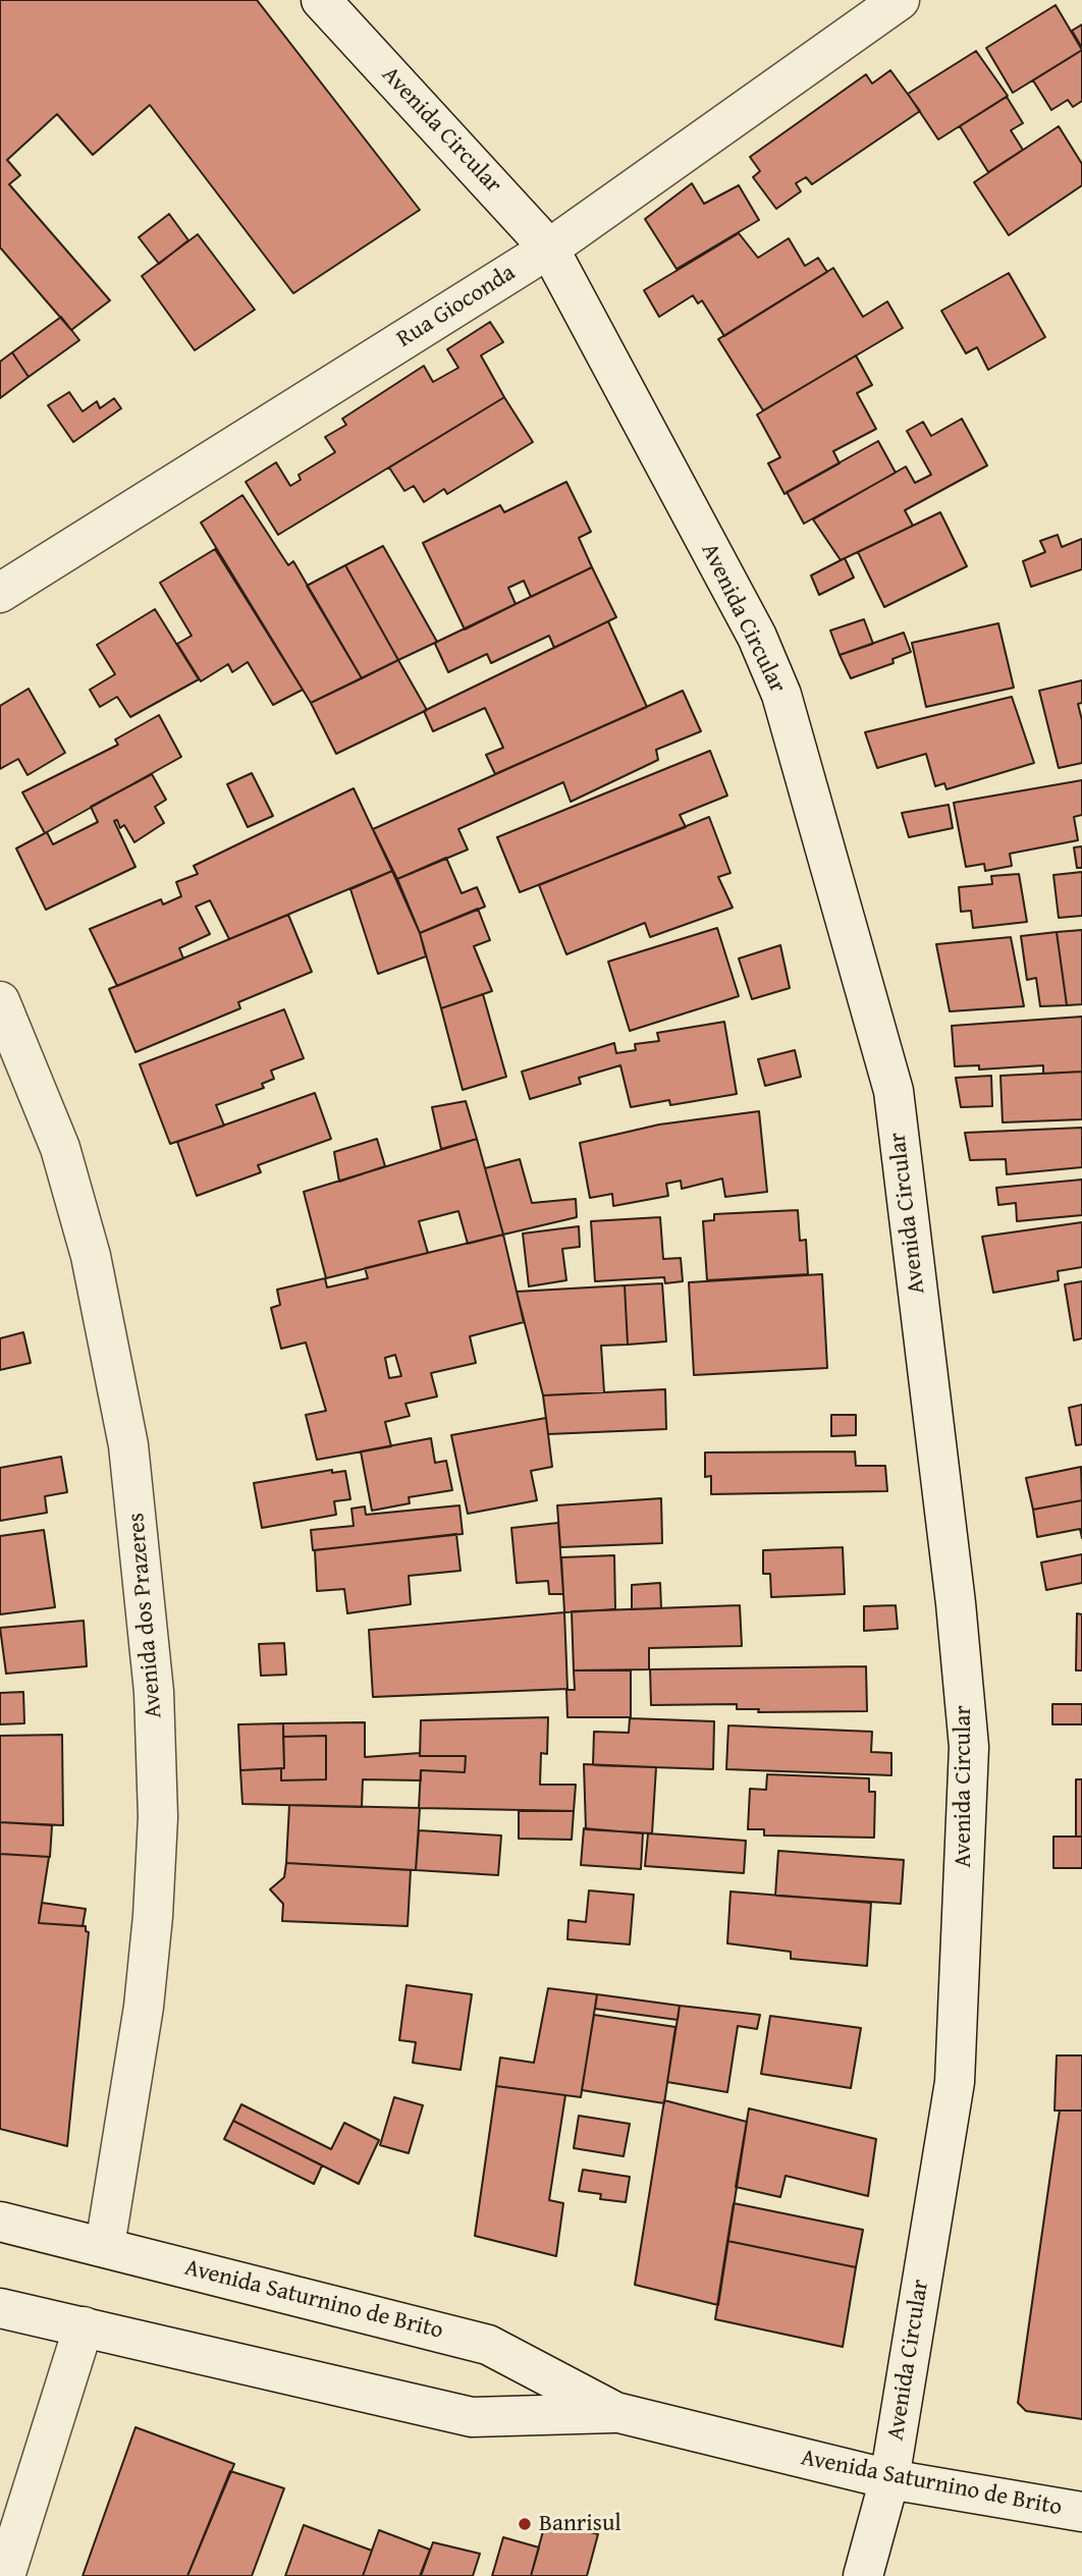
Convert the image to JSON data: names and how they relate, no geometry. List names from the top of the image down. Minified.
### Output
{"streets":{"street":["Avenida Circular","Rua Gioconda","Avenida dos Prazeres","Avenida Saturnino de Brito"]},"crossings":[["Avenida Circular","Rua Gioconda"],["Avenida Circular","Avenida Saturnino de Brito"],["Avenida dos Prazeres","Avenida Saturnino de Brito"]],"places":["Banrisul"]}
